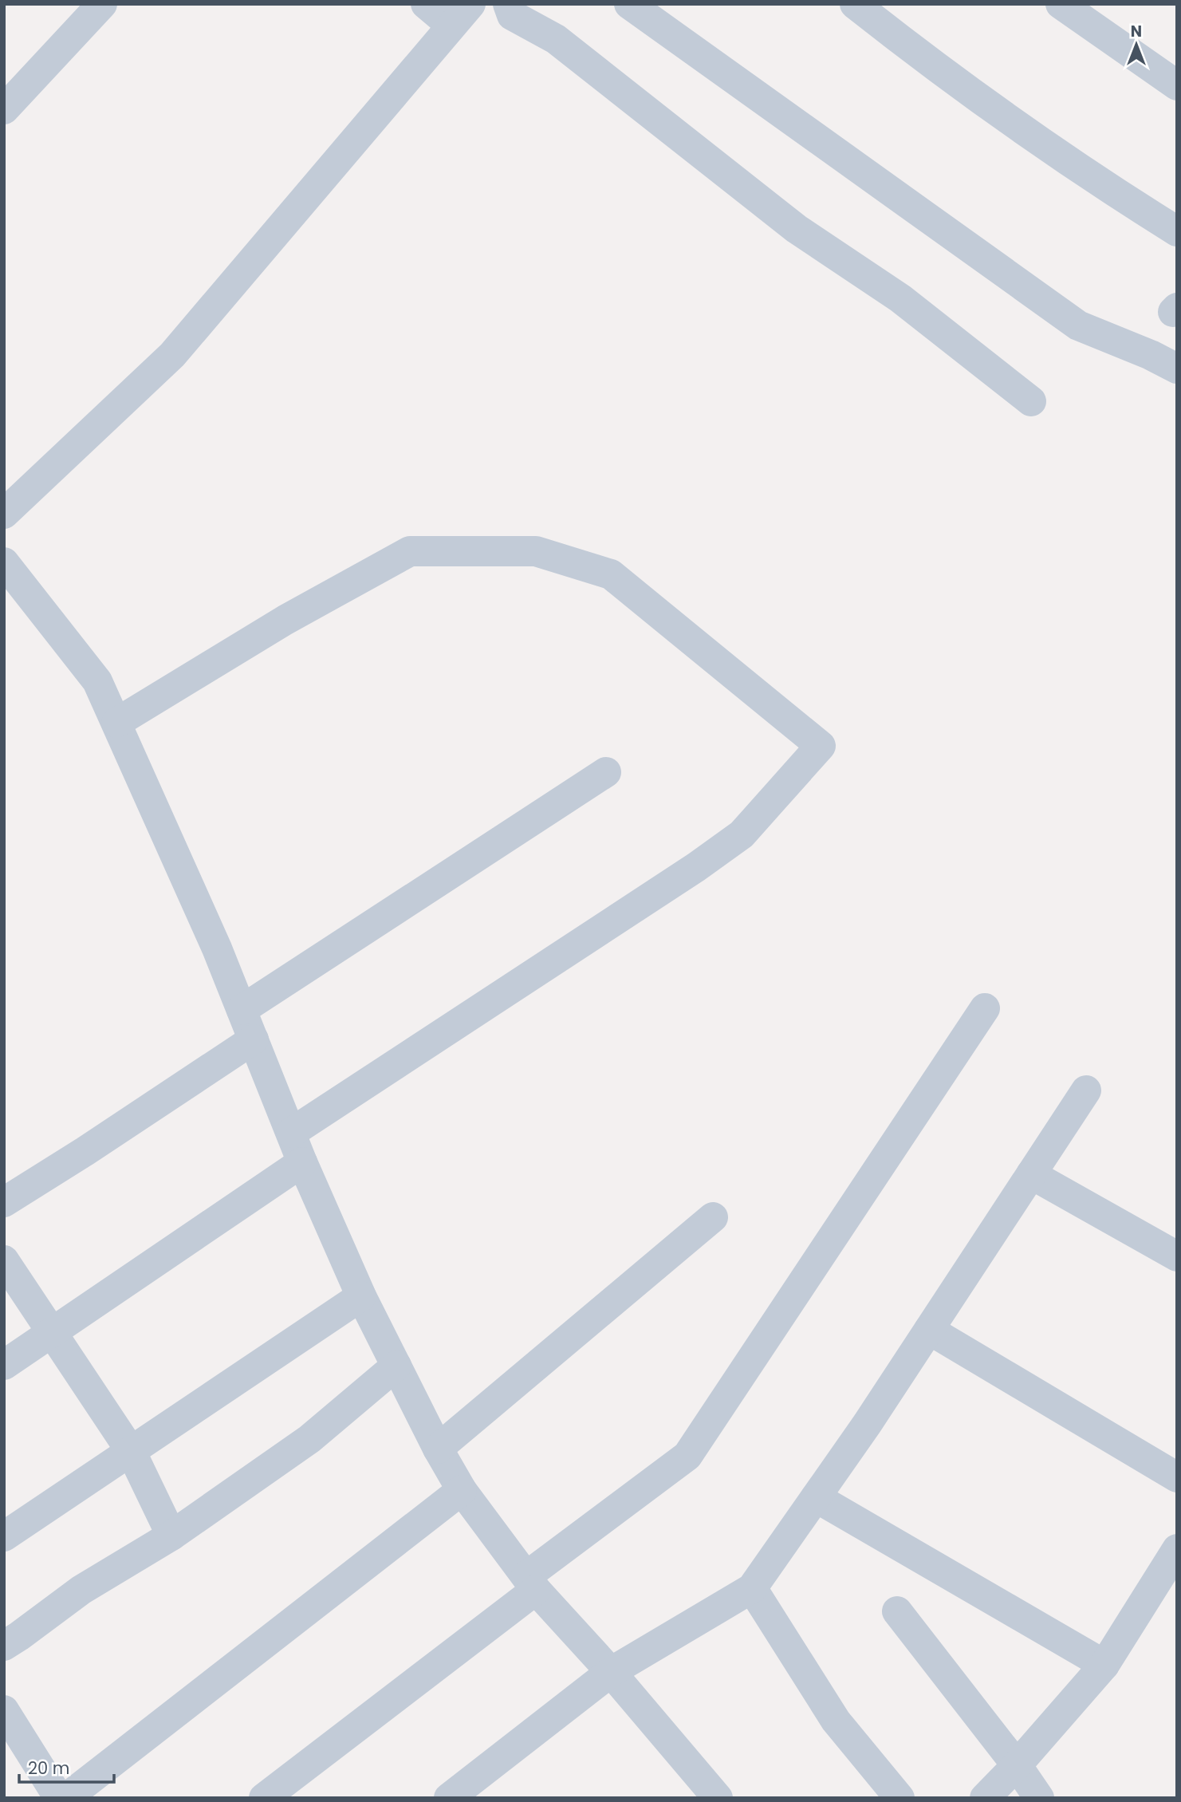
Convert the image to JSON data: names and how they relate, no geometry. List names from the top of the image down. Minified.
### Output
{"scale_bar":"20 m","north":"top"}
